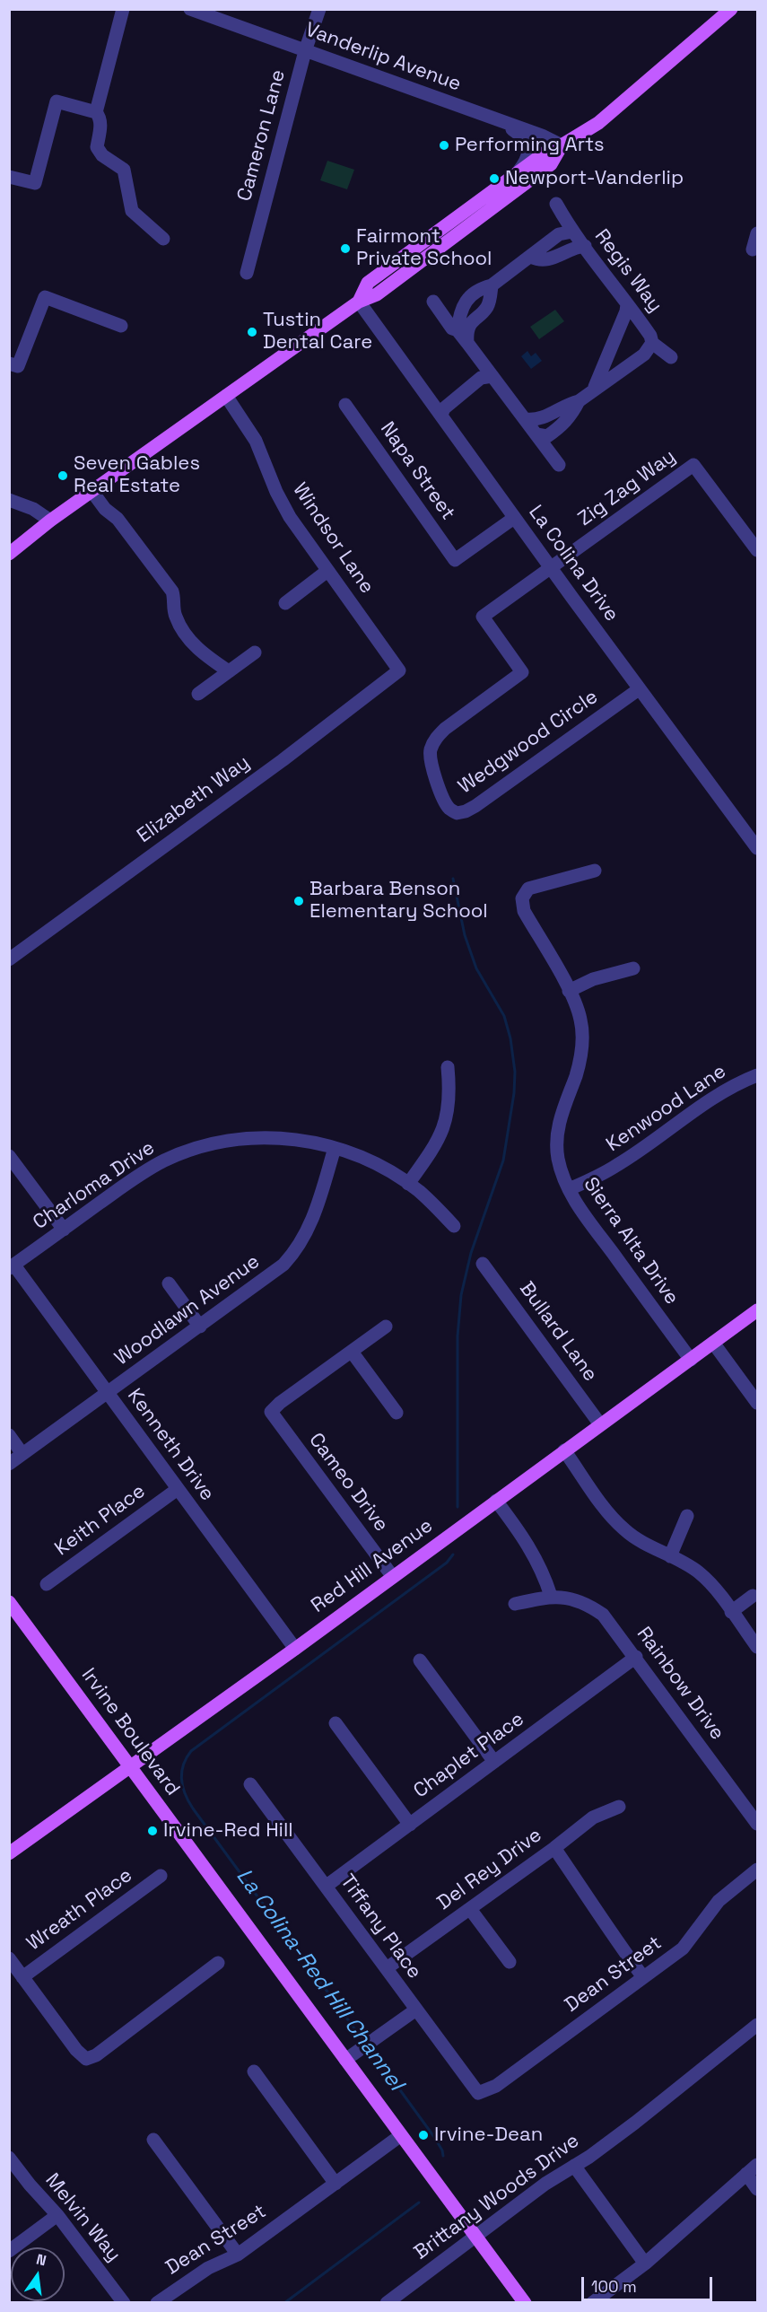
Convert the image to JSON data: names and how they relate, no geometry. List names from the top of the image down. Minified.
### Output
{"streets":{"main road":["Red Hill Avenue","Irvine Boulevard"],"street":["Vanderlip Avenue","Cameron Lane","Regis Way","Napa Street","Zig Zag Way","Windsor Lane","La Colina Drive","Wedgwood Circle","Elizabeth Way","Kenwood Lane","Charloma Drive","Sierra Alta Drive","Woodlawn Avenue","Bullard Lane","Kenneth Drive","Cameo Drive","Keith Place","Rainbow Drive","Chaplet Place","Del Rey Drive","Wreath Place","Tiffany Place","Dean Street","Brittany Woods Drive","Melvin Way"]},"crossings":[["Vanderlip Avenue","Cameron Lane"],["Napa Street","La Colina Drive"],["Zig Zag Way","La Colina Drive"],["Zig Zag Way","Wedgwood Circle"],["Windsor Lane","Elizabeth Way"],["La Colina Drive","Wedgwood Circle"],["Kenwood Lane","Sierra Alta Drive"],["Charloma Drive","Woodlawn Avenue"],["Charloma Drive","Kenneth Drive"],["Sierra Alta Drive","Red Hill Avenue"],["Woodlawn Avenue","Kenneth Drive"],["Bullard Lane","Red Hill Avenue"],["Kenneth Drive","Keith Place"],["Kenneth Drive","Red Hill Avenue"],["Cameo Drive","Red Hill Avenue"],["Red Hill Avenue","Irvine Boulevard"],["Rainbow Drive","Chaplet Place"],["Irvine Boulevard","Dean Street"],["Irvine Boulevard","Brittany Woods Drive"],["Chaplet Place","Tiffany Place"],["Del Rey Drive","Tiffany Place"],["Tiffany Place","Dean Street"]],"water":["La Colina-Red Hill Channel"],"places":["Performing Arts","Newport-Vanderlip","Fairmont Private School","Tustin Dental Care","Seven Gables Real Estate","Barbara Benson Elementary School","Irvine-Red Hill","Irvine-Dean"],"scale_bar":"100 m","north":"top"}
